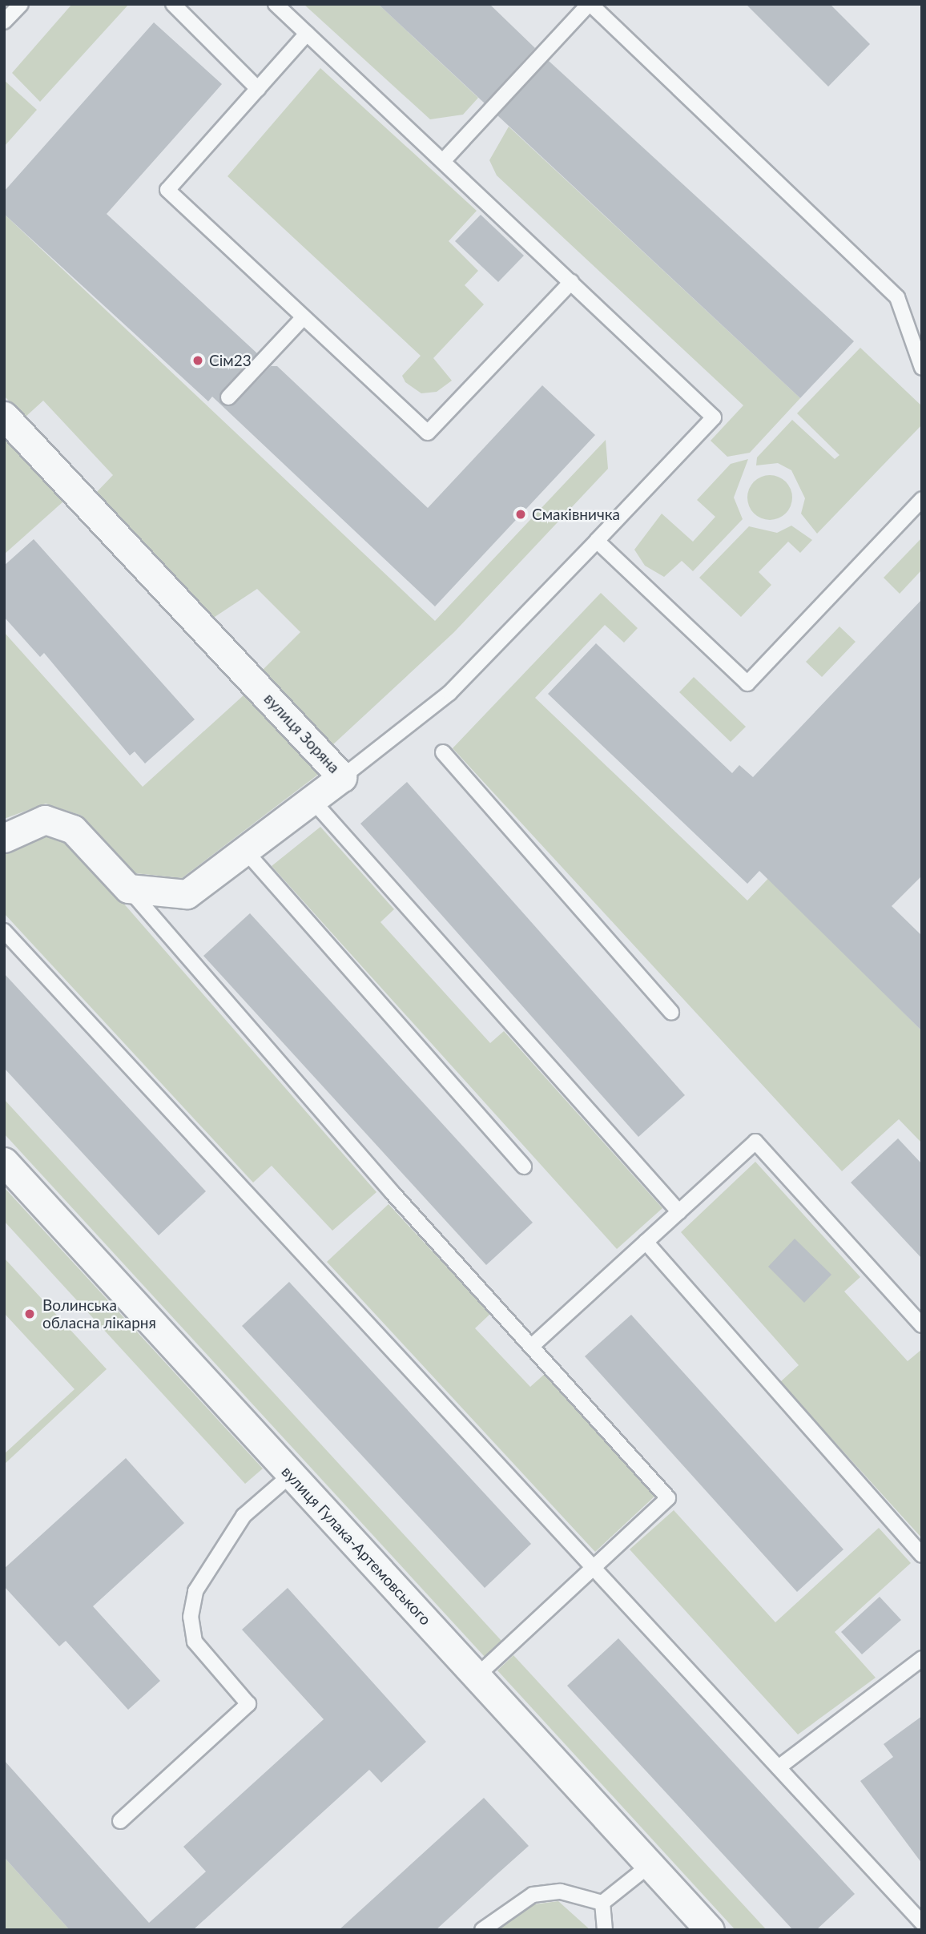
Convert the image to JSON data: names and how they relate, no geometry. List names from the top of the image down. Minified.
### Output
{"streets":{"street":["вулиця Зоряна","вулиця Гулака-Артемовського"]},"places":["Сім23","Смаківничка","Волинська обласна лікарня"]}
